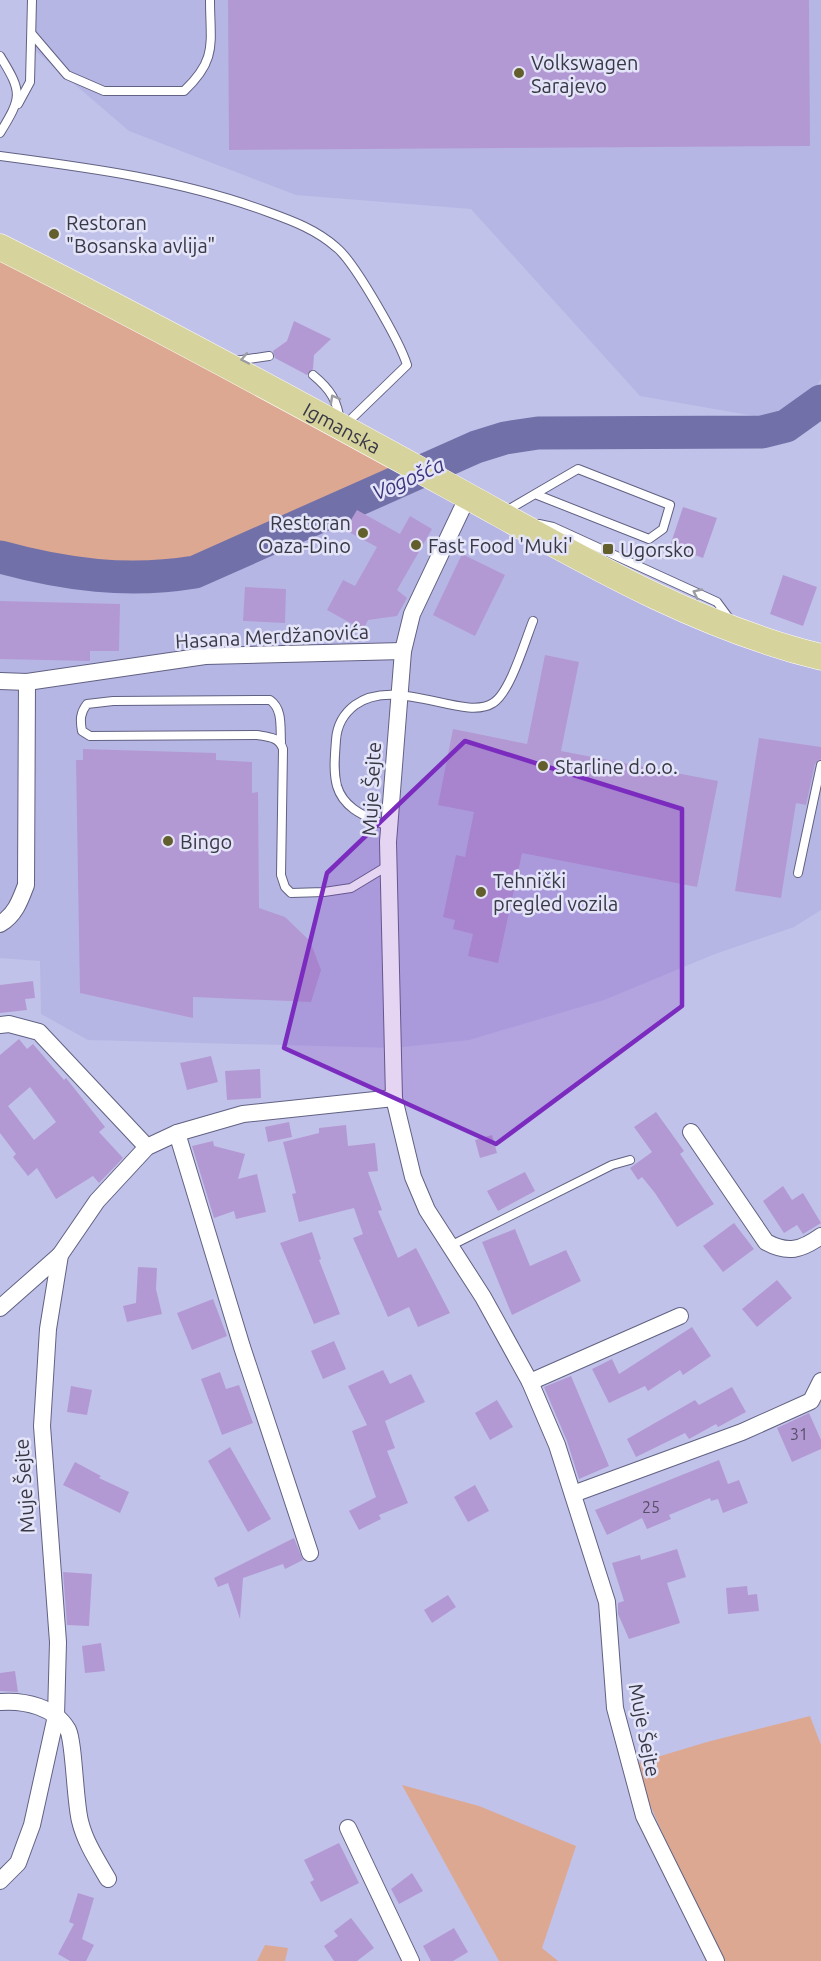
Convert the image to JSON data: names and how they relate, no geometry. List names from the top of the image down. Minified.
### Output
{"streets":{"main road":["Igmanska"],"street":["Hasana Merdžanovića","Muje Šejte"]},"crossings":[["Igmanska","Muje Šejte"],["Hasana Merdžanovića","Muje Šejte"]],"water":["Vogošća"],"places":{"other":["Volkswagen Sarajevo","Restoran \"Bosanska avlija\"","Restoran Oaza-Dino","Fast Food 'Muki'","Starline d.o.o.","Bingo","Tehnički pregled vozila"],"transit":["Ugorsko"]},"house_numbers":["31","25"]}
